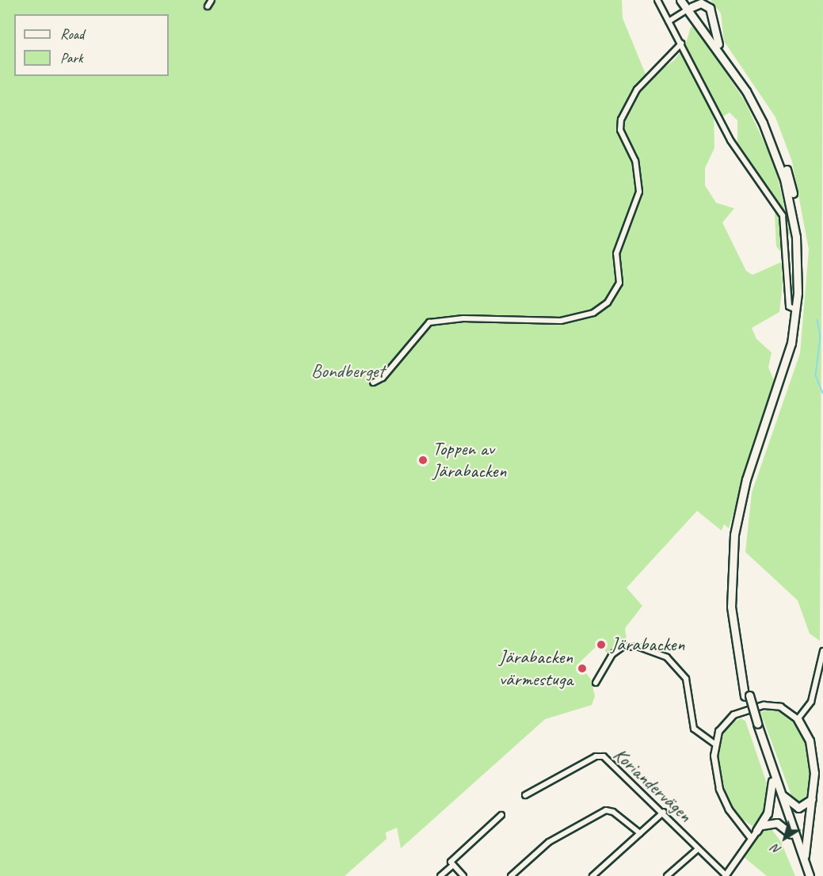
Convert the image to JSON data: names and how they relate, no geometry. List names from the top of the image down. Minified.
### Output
{"streets":{"street":["Koriandervägen"]},"parks":["Bondberget"],"places":["Toppen av Järabacken","Järabacken","Järabacken värmestuga"],"legend":["Road","Park"],"north":"bottom left"}
